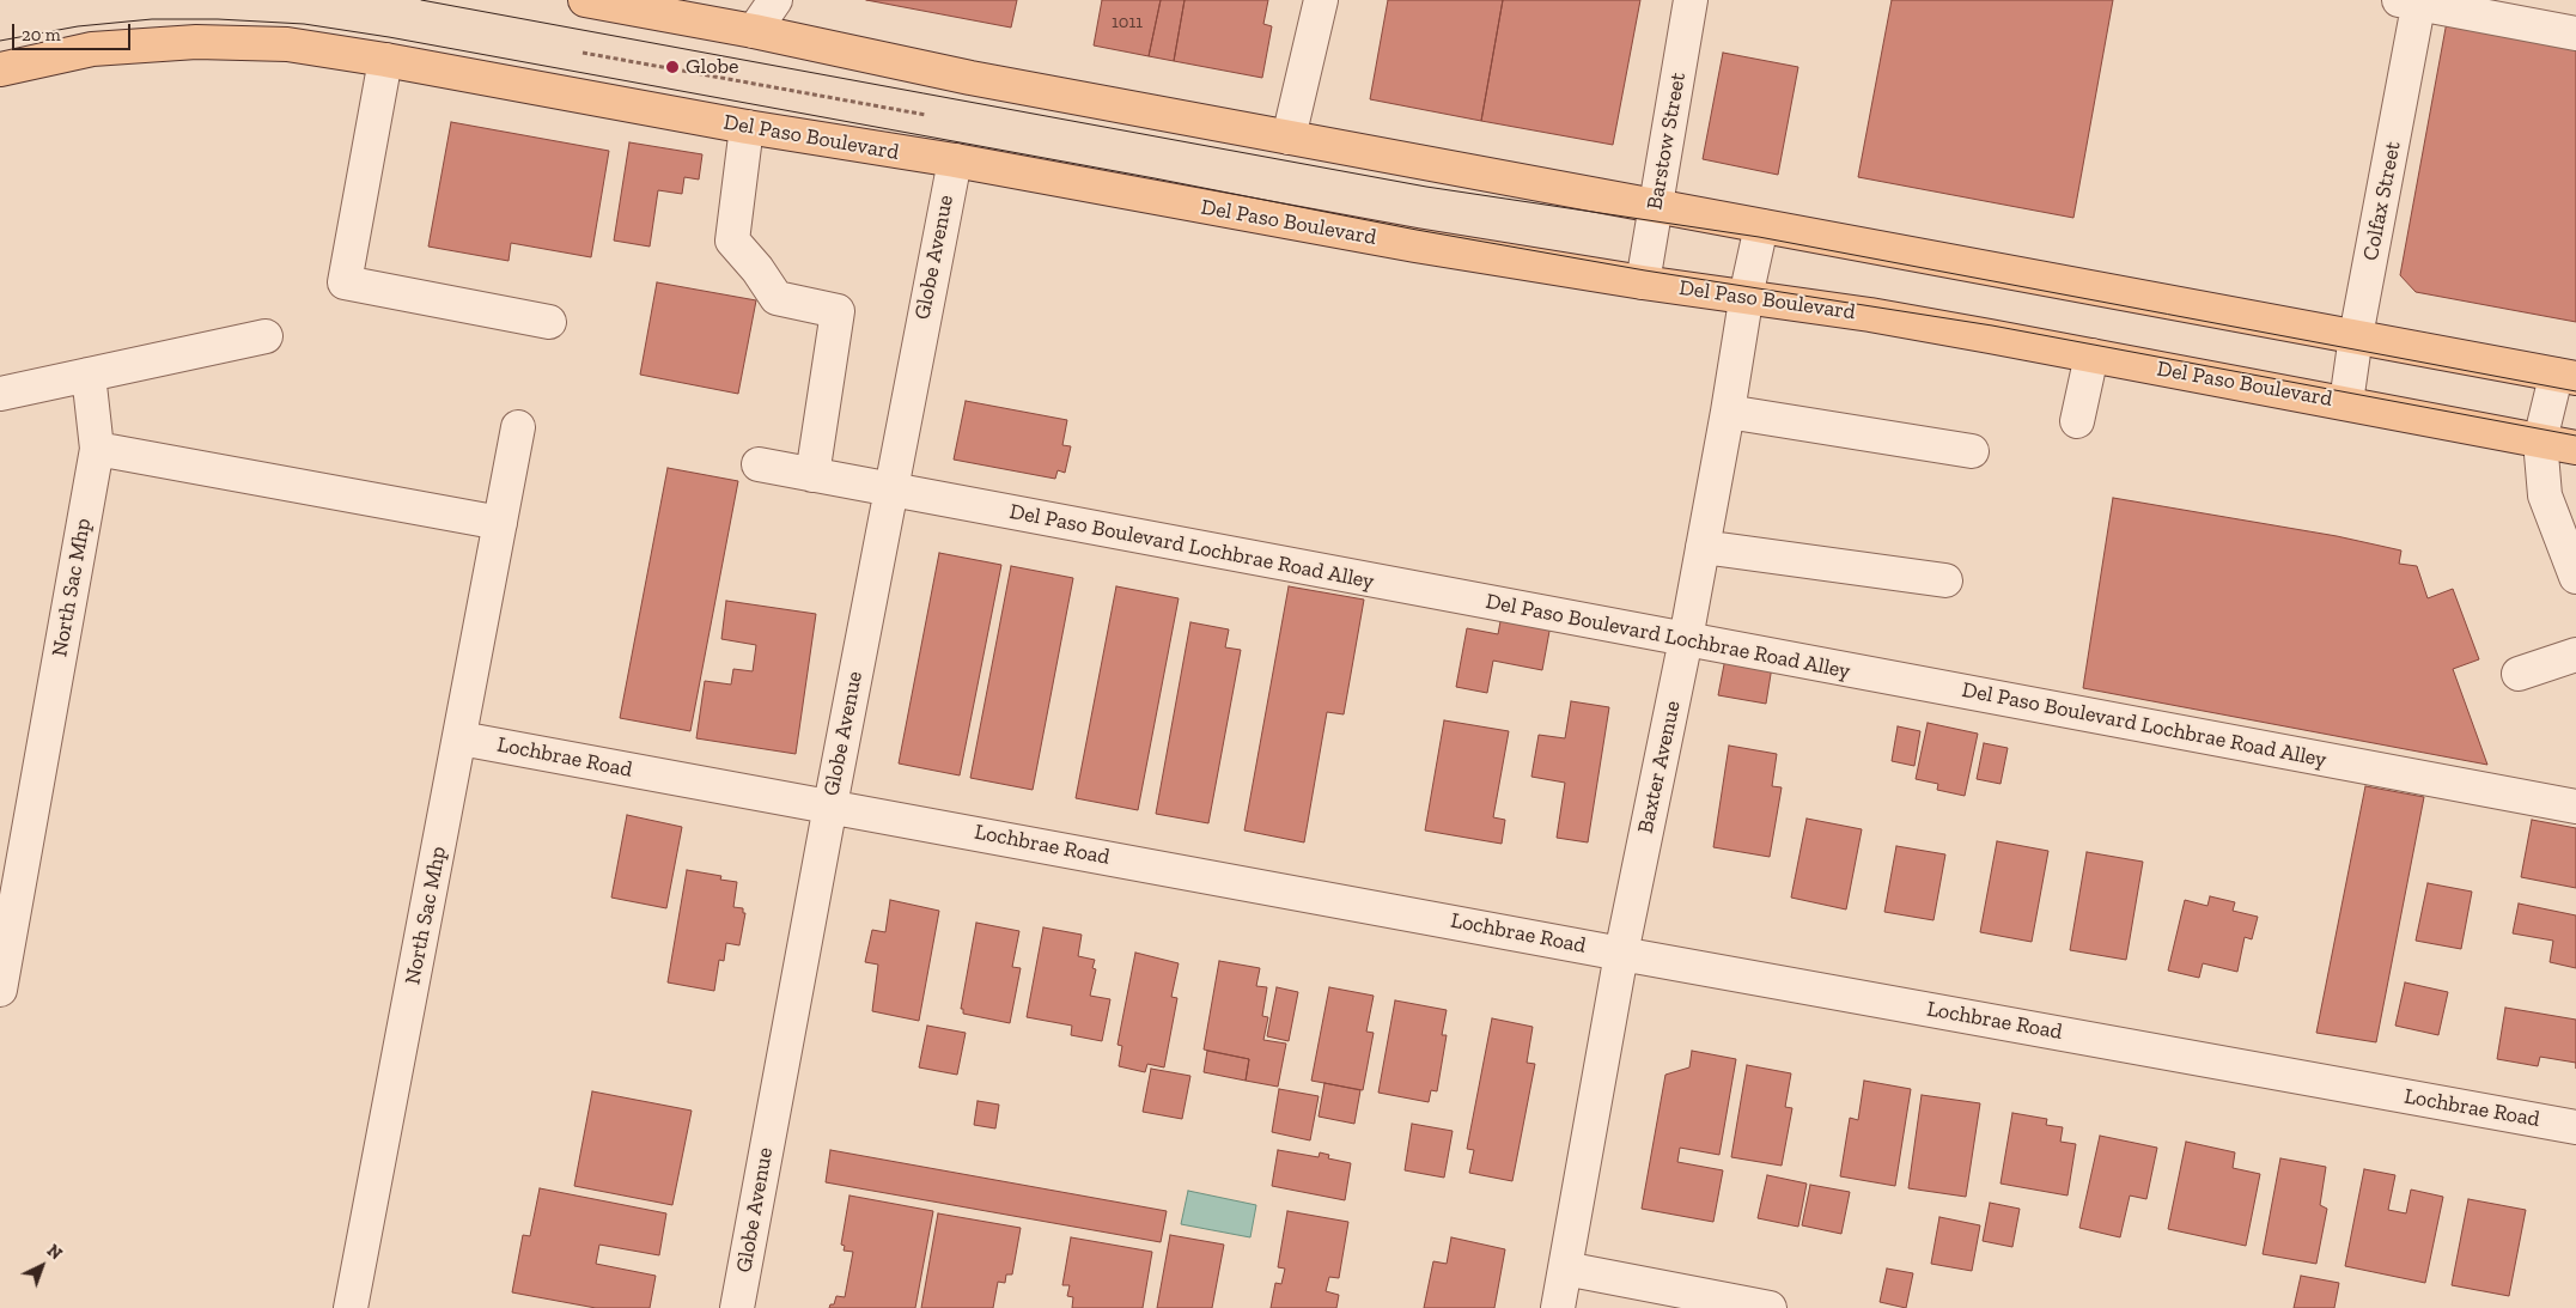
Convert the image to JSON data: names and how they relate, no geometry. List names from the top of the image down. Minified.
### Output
{"streets":{"main road":["Del Paso Boulevard"],"street":["Barstow Street","Colfax Street","Globe Avenue","Del Paso Boulevard Lochbrae Road Alley","North Sac Mhp","Lochbrae Road","Baxter Avenue"]},"crossings":[["Del Paso Boulevard","Barstow Street"],["Del Paso Boulevard","Colfax Street"],["Del Paso Boulevard","Globe Avenue"],["Del Paso Boulevard","Baxter Avenue"],["Globe Avenue","Del Paso Boulevard Lochbrae Road Alley"],["Globe Avenue","Lochbrae Road"],["Del Paso Boulevard Lochbrae Road Alley","Baxter Avenue"],["North Sac Mhp","Lochbrae Road"],["Lochbrae Road","Baxter Avenue"]],"places":["Globe"],"house_numbers":["1011"],"scale_bar":"20 m","north":"top right"}
